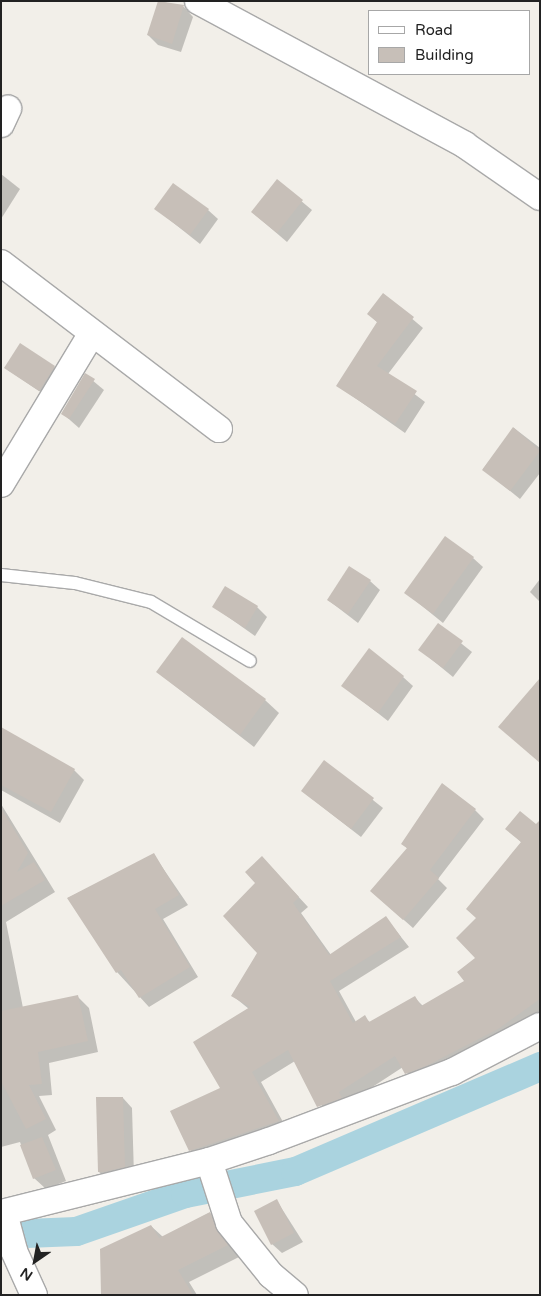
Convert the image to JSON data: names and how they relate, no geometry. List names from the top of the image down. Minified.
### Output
{"legend":["Road","Building"],"north":"bottom left"}
